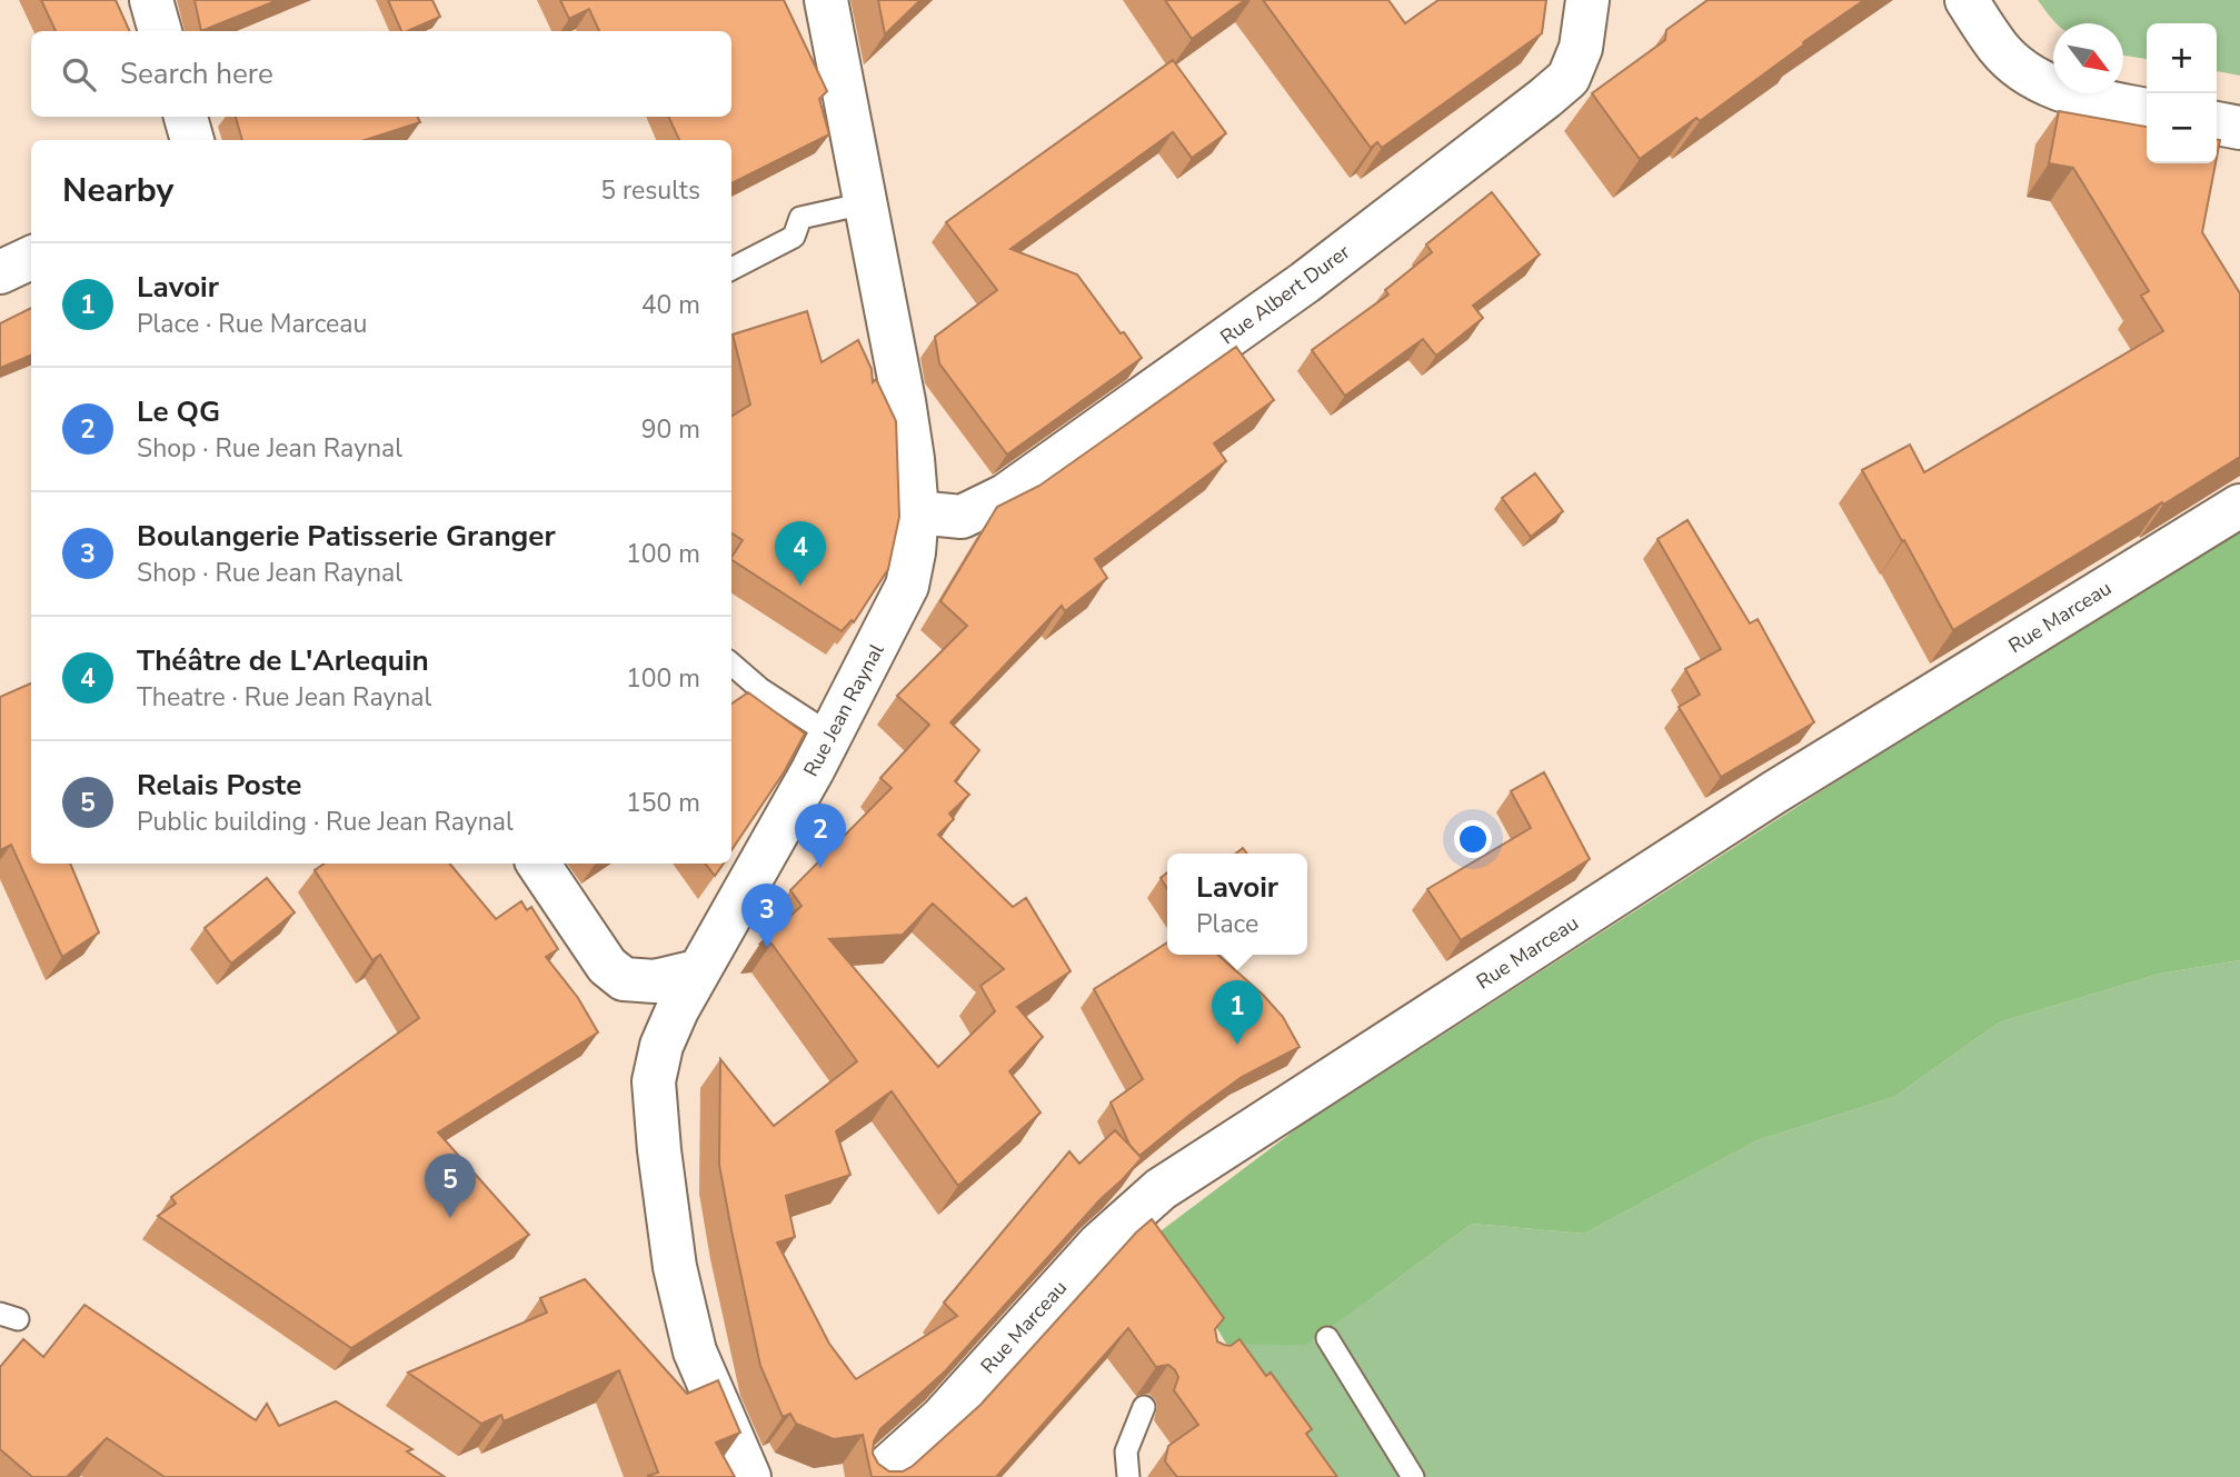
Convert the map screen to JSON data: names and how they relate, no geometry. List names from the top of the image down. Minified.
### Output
{"streets":{"street":["Rue Albert Durer","Rue Marceau","Rue Jean Raynal"]},"crossings":[["Rue Albert Durer","Rue Jean Raynal"]],"north":"bottom right","page":{"map_buttons":["+","−"],"search":"Search here","heading":["Nearby","5 results"],"list":[{"mark":"1","name":"Lavoir","note":"Place · Rue Marceau","value":"40 m"},{"mark":"2","name":"Le QG","note":"Shop · Rue Jean Raynal","value":"90 m"},{"mark":"3","name":"Boulangerie Patisserie Granger","note":"Shop · Rue Jean Raynal","value":"100 m"},{"mark":"4","name":"Théâtre de L'Arlequin","note":"Theatre · Rue Jean Raynal","value":"100 m"},{"mark":"5","name":"Relais Poste","note":"Public building · Rue Jean Raynal","value":"150 m"}],"pins":["4","2","3","1","5"],"popup":["Lavoir","Place"]}}
